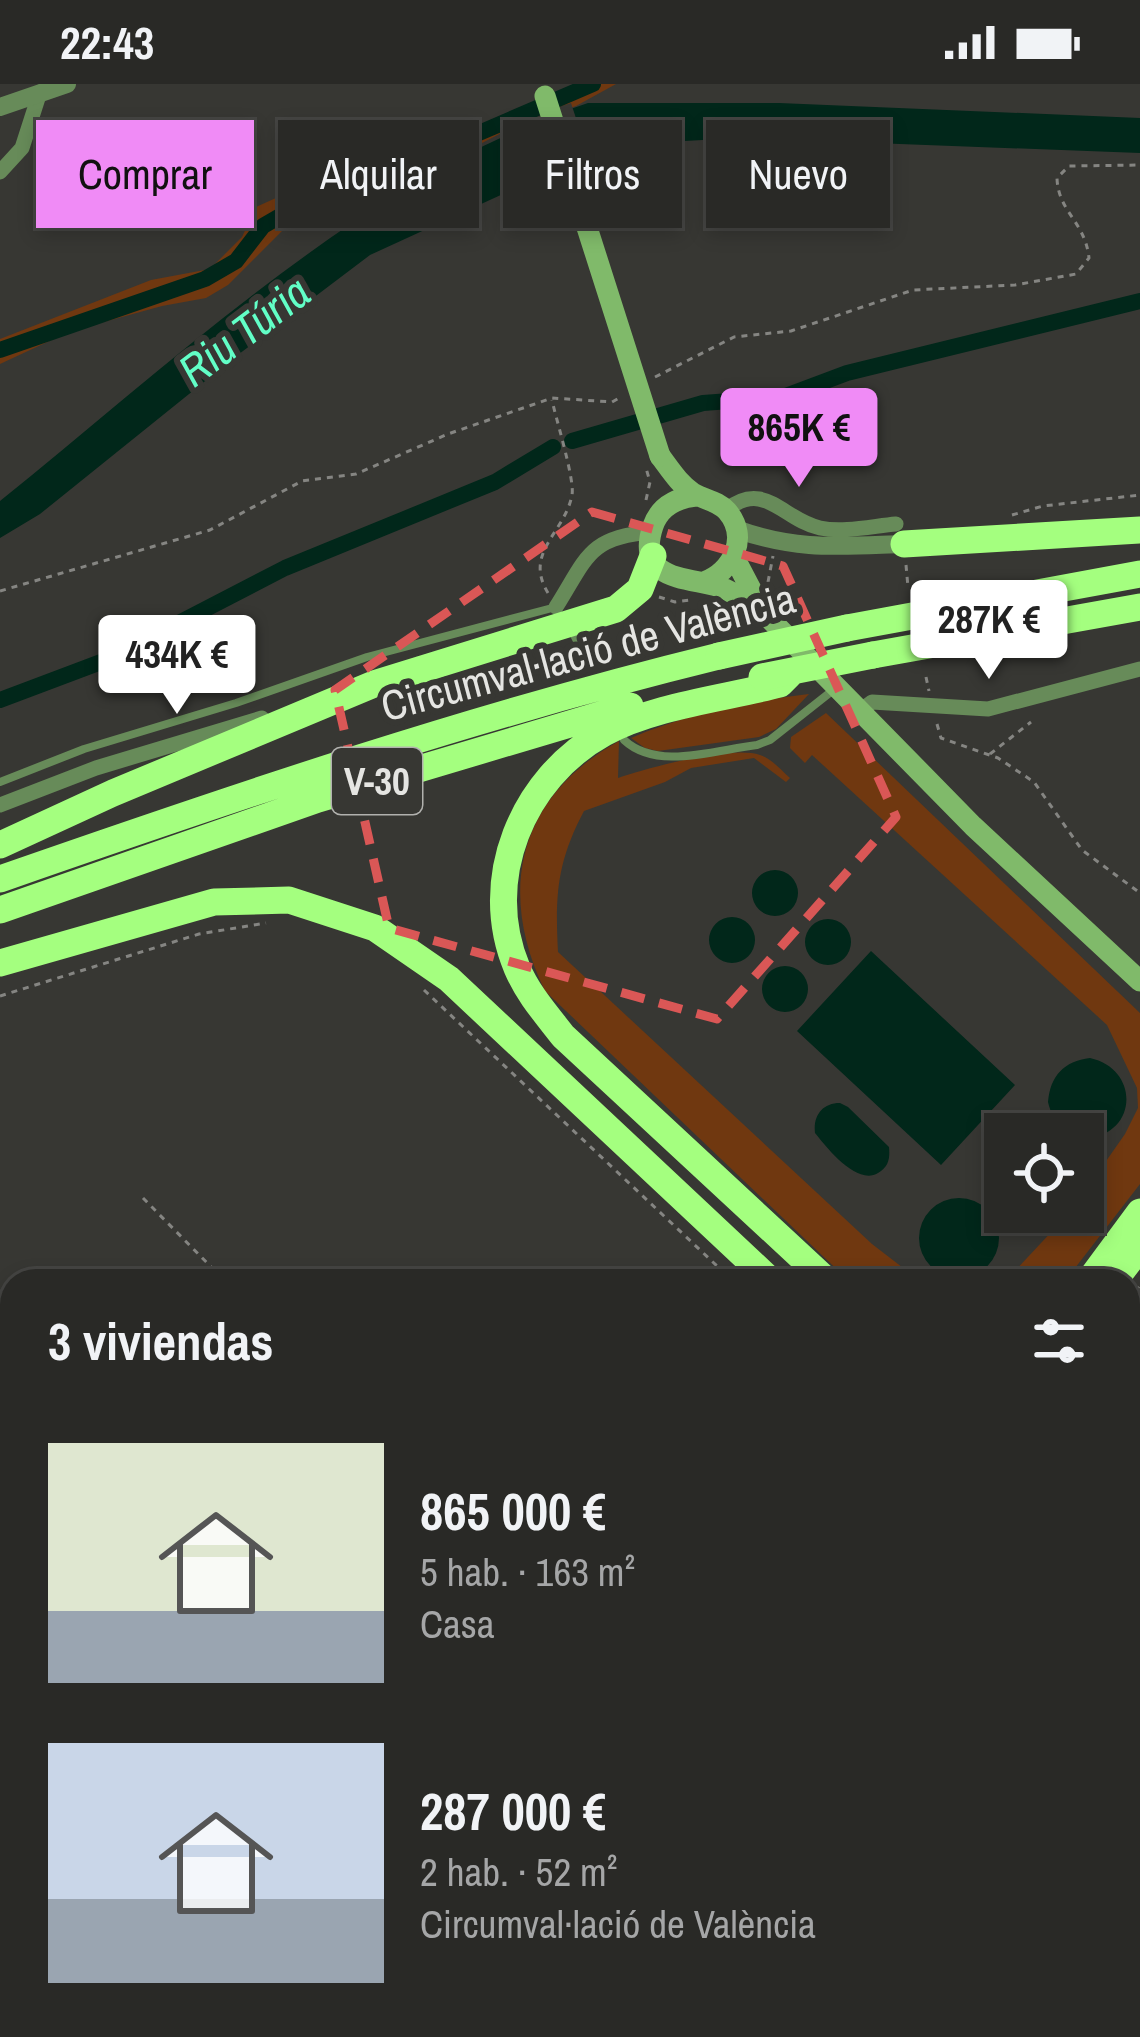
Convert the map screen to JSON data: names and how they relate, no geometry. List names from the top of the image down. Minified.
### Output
{"streets":{"highway":["Circumval·lació de València","V-30"]},"water":["Riu Túria"],"page":{"status":"22:43","chip":["Comprar","Alquilar","Filtros","Nuevo"],"price":["865K €","287K €","434K €"],"heading":"3 viviendas","list":[{"name":"865 000 €","note":"5 hab. · 163 m² · Casa"},{"name":"287 000 €","note":"2 hab. · 52 m² · Circumval·lació de València"}]}}
